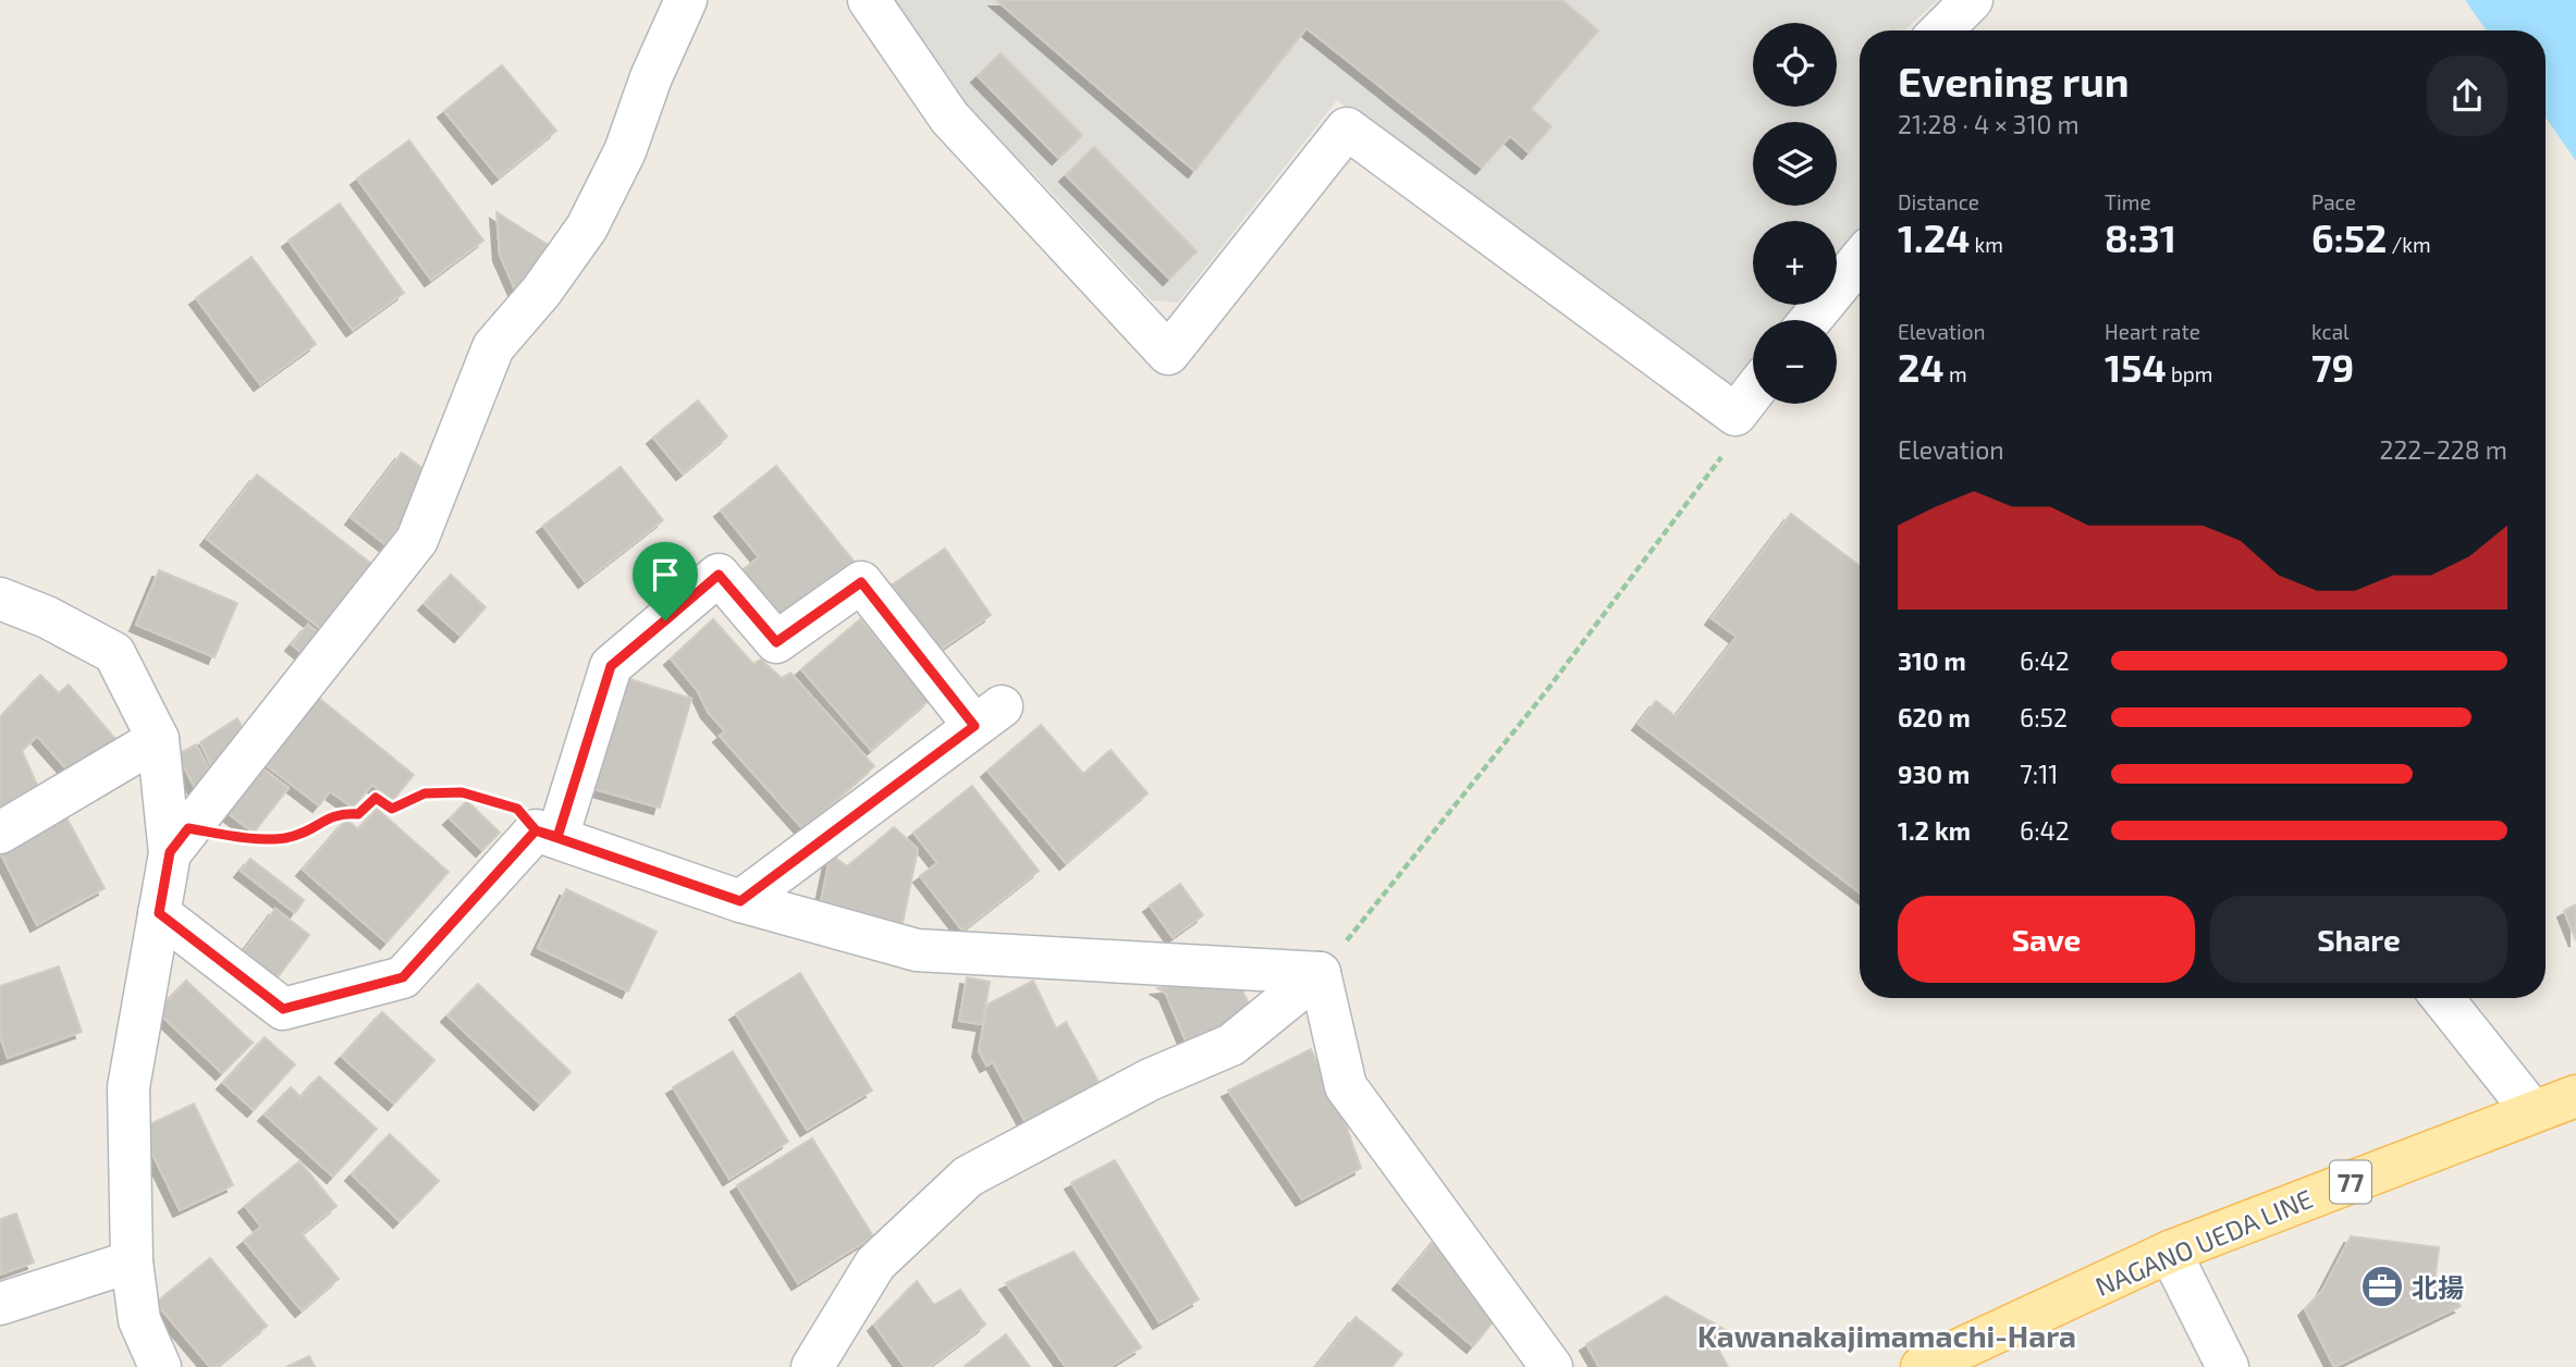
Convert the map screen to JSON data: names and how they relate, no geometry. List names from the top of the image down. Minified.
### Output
{"streets":{"main road":["77","NAGANO UEDA LINE"]},"districts":["Kawanakajimamachi-Hara"],"places":{"office":["北揚"]},"page":{"map_buttons":["+","−"],"heading":["Evening run","21:28 · 4 × 310 m"],"stats":[["Distance","1.24 km"],["Time","8:31"],["Pace","6:52 /km"],["Elevation","24 m"],["Heart rate","154 bpm"],["kcal","79"]],"chart":["Elevation","222–228 m"],"list":[{"name":"310 m","note":"6:42"},{"name":"620 m","note":"6:52"},{"name":"930 m","note":"7:11"},{"name":"1.2 km","note":"6:42"}],"buttons":["Save","Share"]}}
